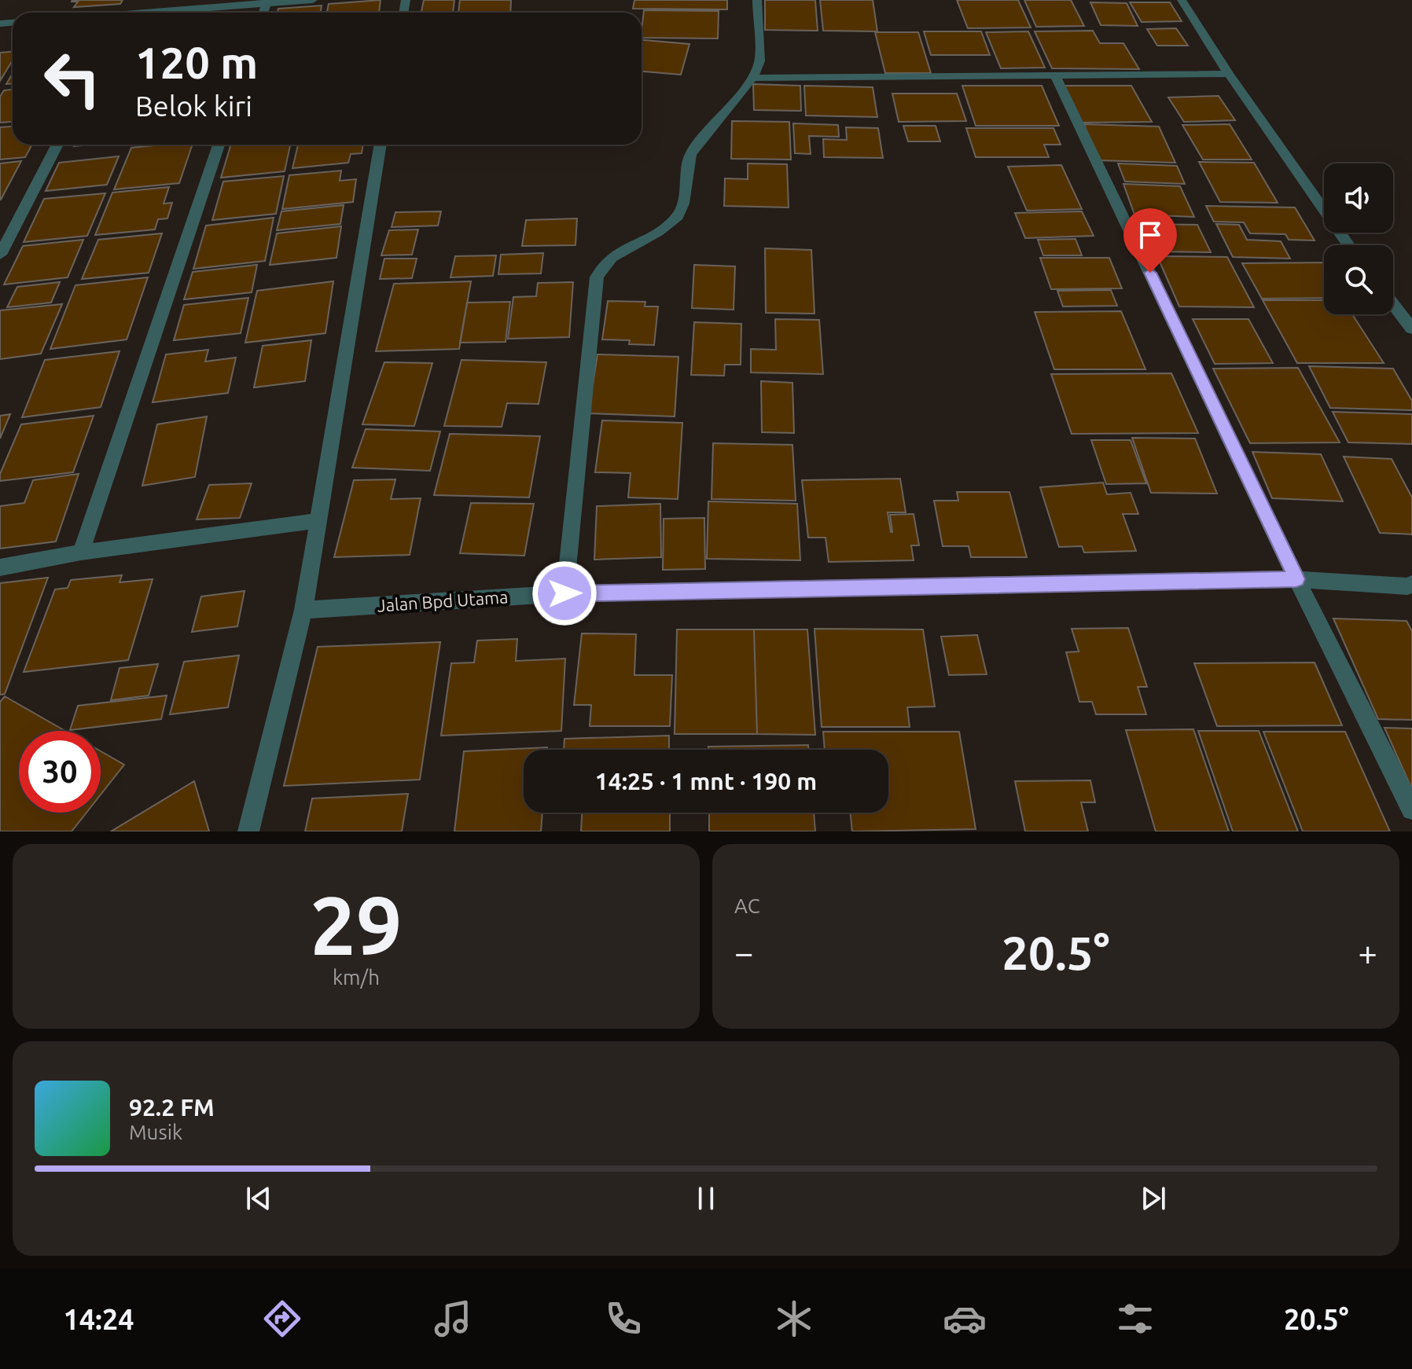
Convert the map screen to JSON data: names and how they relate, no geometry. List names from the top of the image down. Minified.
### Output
{"streets":{"street":["Jalan Bpd Utama"]},"page":{"turn":["120 m","Belok kiri"],"limit":"30","trip":"14:25 · 1 mnt · 190 m","tile":[["29","km/h"],"AC"],"heat":["−","20.5°","+"],"song":["92.2 FM","Musik"],"tabs":["14:24","20.5°"]}}
